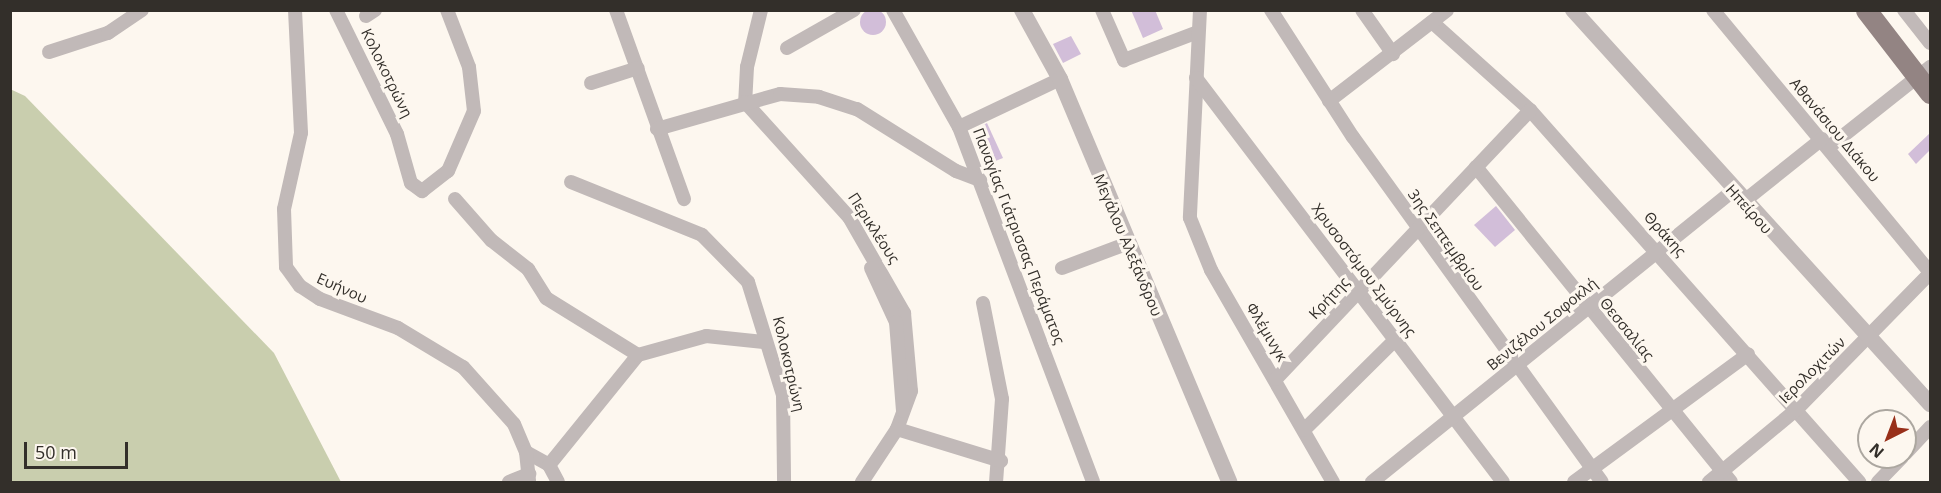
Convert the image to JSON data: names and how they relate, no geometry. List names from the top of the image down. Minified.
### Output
{"streets":{"street":["Κολοκοτρώνη","Αθανάσιου Διάκου","Ηπείρου","Περικλέους","Θράκης","Παναγίας Γιάτρισσας Περάματος","3ης Σεπτεμβρίου","Μεγάλου Αλεξάνδρου","Χρυσοστόμου Σμύρνης","Ευήνου","Κρήτης","Βενιζέλου Σοφοκλή","Θεσσαλίας","Φλέμινγκ","Ιερολοχιτών"]},"crossings":[["Αθανάσιου Διάκου","Βενιζέλου Σοφοκλή"],["Αθανάσιου Διάκου","Ιερολοχιτών"],["Ηπείρου","Βενιζέλου Σοφοκλή"],["Ηπείρου","Ιερολοχιτών"],["Θράκης","Κρήτης"],["Θράκης","Βενιζέλου Σοφοκλή"],["Θράκης","Ιερολοχιτών"],["3ης Σεπτεμβρίου","Κρήτης"],["3ης Σεπτεμβρίου","Βενιζέλου Σοφοκλή"],["Χρυσοστόμου Σμύρνης","Κρήτης"],["Χρυσοστόμου Σμύρνης","Βενιζέλου Σοφοκλή"],["Χρυσοστόμου Σμύρνης","Φλέμινγκ"],["Κρήτης","Θεσσαλίας"],["Κρήτης","Φλέμινγκ"],["Βενιζέλου Σοφοκλή","Θεσσαλίας"],["Θεσσαλίας","Ιερολοχιτών"]],"scale_bar":"50 m","north":"bottom left"}
